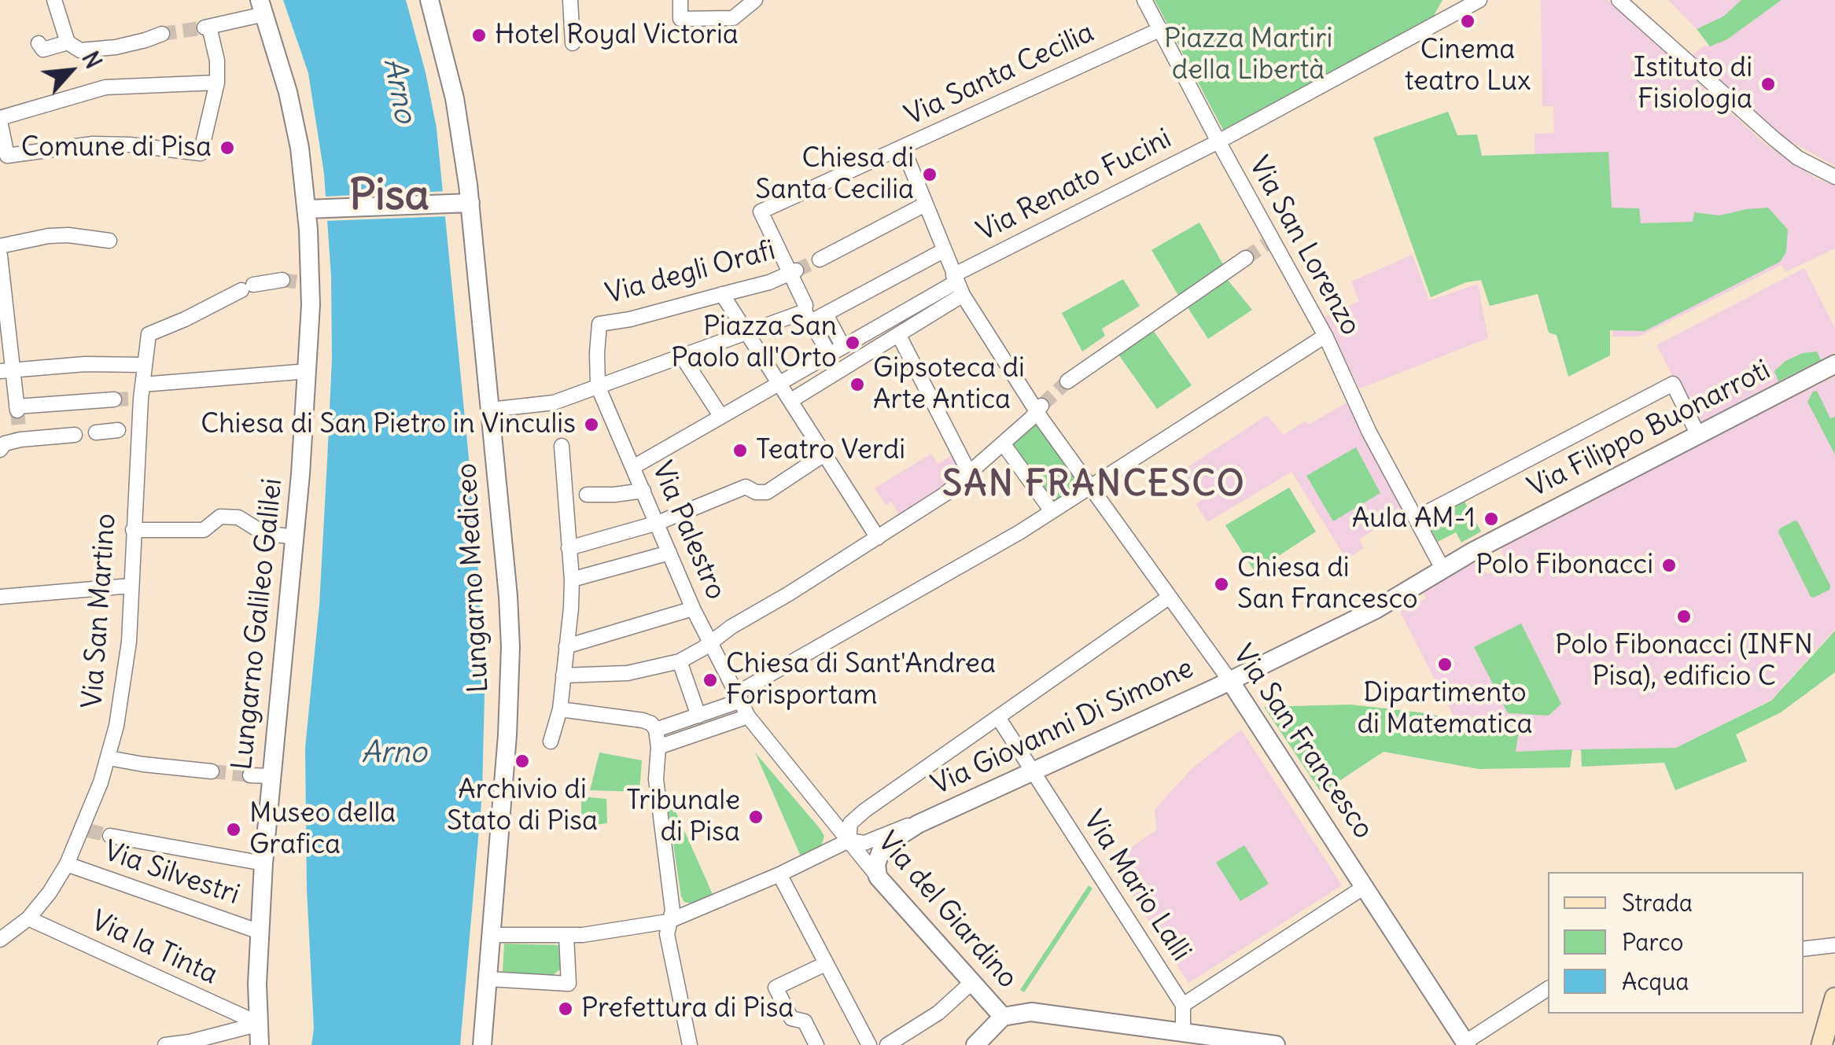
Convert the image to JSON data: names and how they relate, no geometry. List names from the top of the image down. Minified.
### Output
{"streets":{"street":["Via Santa Cecilia","Via Renato Fucini","Via San Lorenzo","Via degli Orafi","Via Filippo Buonarroti","Via Palestro","Lungarno Mediceo","Via San Martino","Lungarno Galileo Galilei","Via Giovanni Di Simone","Via San Francesco","Via Silvestri","Via Mario Lalli","Via del Giardino","Via la Tinta"]},"crossings":[["Via Santa Cecilia","Via San Lorenzo"],["Via Santa Cecilia","Via degli Orafi"],["Via Santa Cecilia","Via San Francesco"],["Via Renato Fucini","Via San Lorenzo"],["Via Renato Fucini","Via San Francesco"],["Via San Lorenzo","Via Filippo Buonarroti"],["Via degli Orafi","Via Palestro"],["Via Filippo Buonarroti","Via Giovanni Di Simone"],["Via Filippo Buonarroti","Via San Francesco"],["Via Palestro","Via del Giardino"],["Lungarno Mediceo","Via Giovanni Di Simone"],["Via San Martino","Via Silvestri"],["Via San Martino","Via la Tinta"],["Lungarno Galileo Galilei","Via Silvestri"],["Lungarno Galileo Galilei","Via la Tinta"],["Via Giovanni Di Simone","Via San Francesco"],["Via Giovanni Di Simone","Via Mario Lalli"],["Via Giovanni Di Simone","Via del Giardino"]],"districts":["Pisa","SAN FRANCESCO"],"water":["Arno"],"parks":["Piazza Martiri della Libertà"],"places":["Cinema teatro Lux","Hotel Royal Victoria","Istituto di Fisiologia","Comune di Pisa","Chiesa di Santa Cecilia","Piazza San Paolo all'Orto","Gipsoteca di Arte Antica","Chiesa di San Pietro in Vinculis","Teatro Verdi","Aula AM-1","Polo Fibonacci","Chiesa di San Francesco","Polo Fibonacci (INFN Pisa), edificio C","Dipartimento di Matematica","Chiesa di Sant'Andrea Forisportam","Archivio di Stato di Pisa","Tribunale di Pisa","Museo della Grafica","Prefettura di Pisa"],"legend":["Strada","Parco","Acqua"],"north":"top right"}
